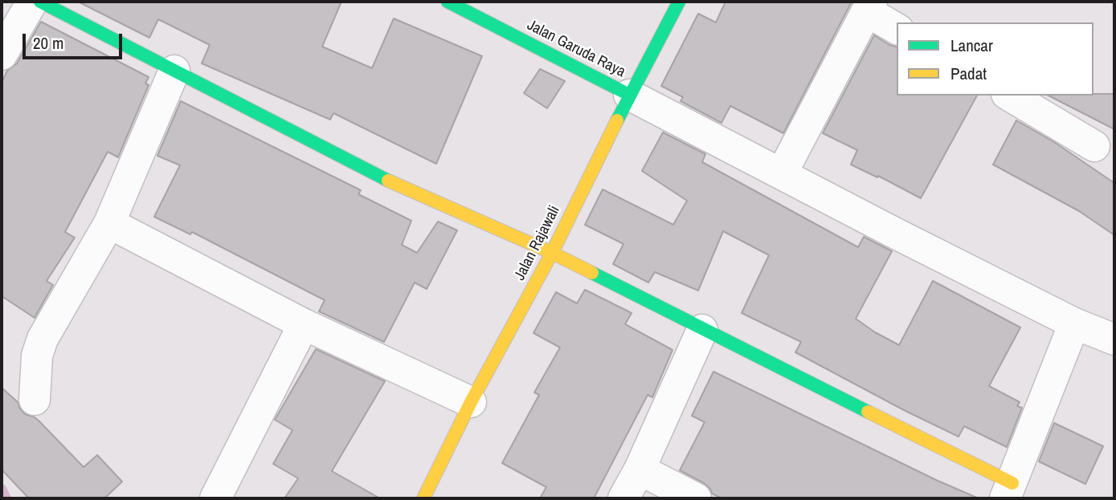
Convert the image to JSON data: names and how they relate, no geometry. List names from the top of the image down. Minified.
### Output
{"streets":{"street":["Jalan Garuda Raya","Jalan Rajawali"]},"crossings":[["Jalan Garuda Raya","Jalan Rajawali"]],"legend":["Lancar","Padat"],"scale_bar":"20 m"}
